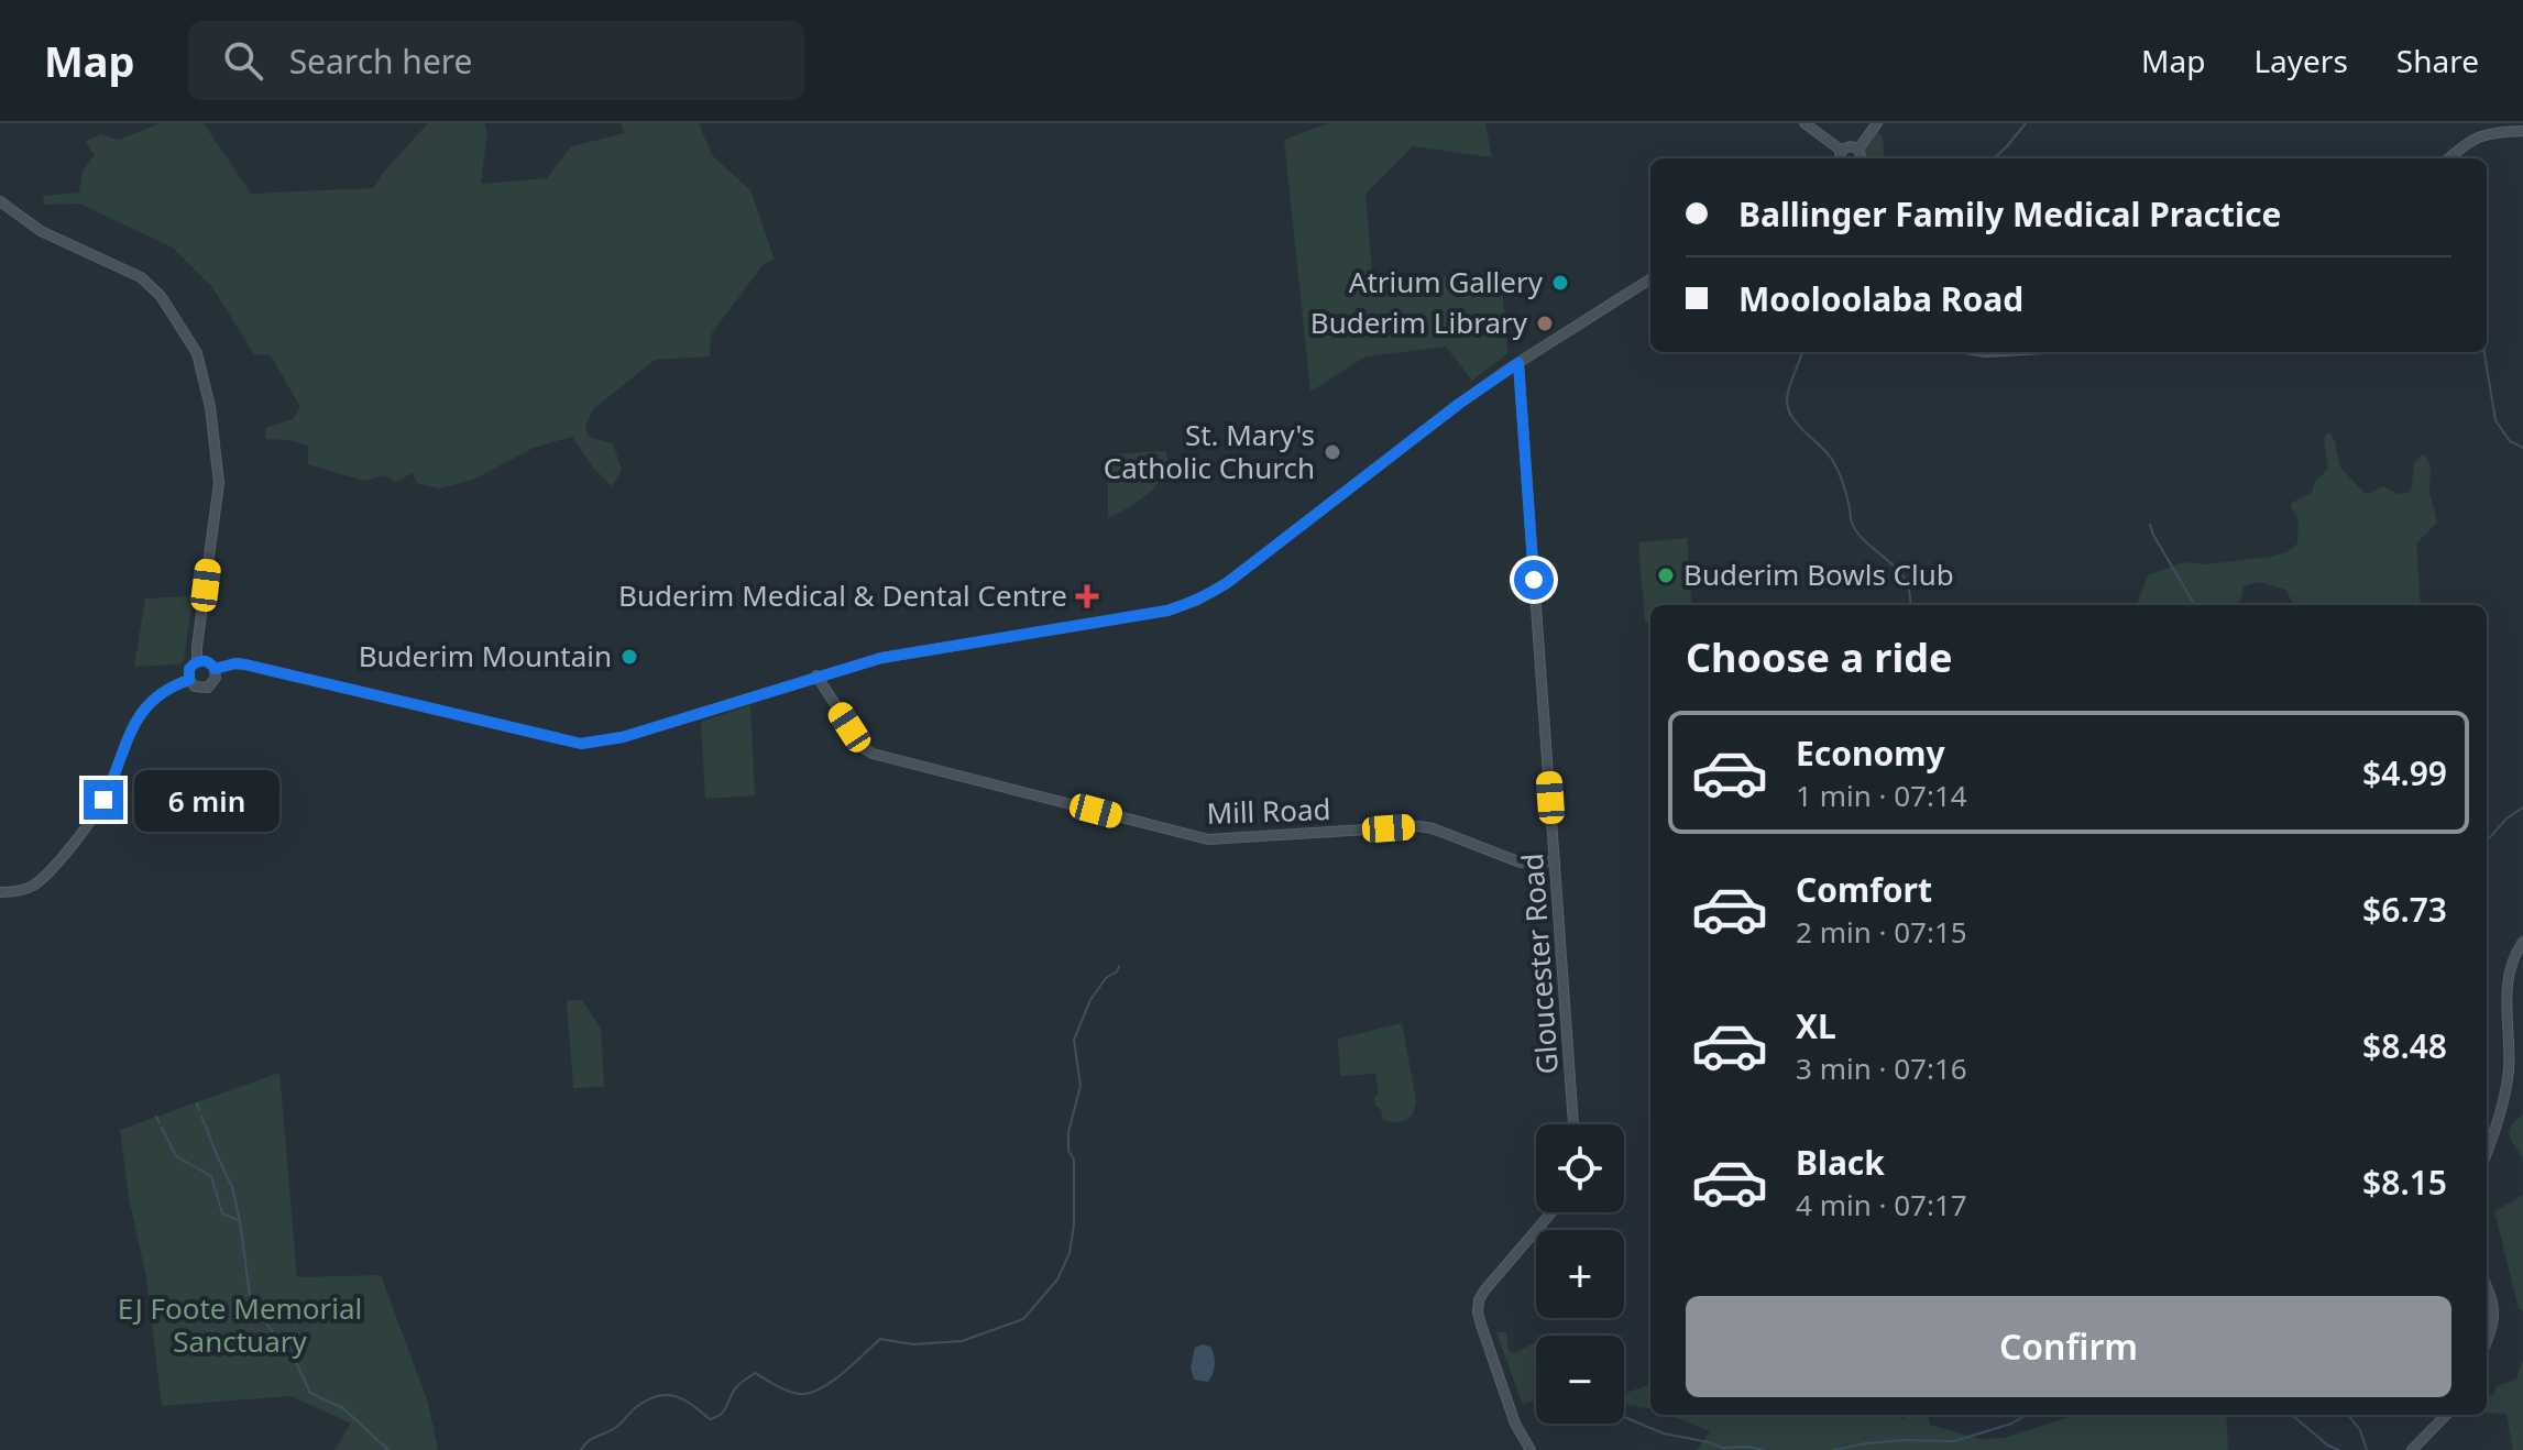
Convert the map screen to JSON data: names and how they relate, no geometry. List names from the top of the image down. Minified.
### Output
{"streets":{"main road":["Mill Road","Gloucester Road"]},"crossings":[["Mill Road","Gloucester Road"]],"parks":["EJ Foote Memorial Sanctuary"],"places":{"other":["Atrium Gallery","Buderim Library","St. Mary's Catholic Church","Buderim Bowls Club","Buderim Mountain"],"health":["Buderim Medical & Dental Centre"]},"page":{"header":"Map","search":"Search here","nav":["Map","Layers","Share"],"banner":["Ballinger Family Medical Practice","Mooloolaba Road"],"heading":"Choose a ride","list":[{"name":"Economy","note":"1 min · 07:14","value":"$4.99"},{"name":"Comfort","note":"2 min · 07:15","value":"$6.73"},{"name":"XL","note":"3 min · 07:16","value":"$8.48"},{"name":"Black","note":"4 min · 07:17","value":"$8.15"}],"bubble":"6 min","map_buttons":["+","−"],"buttons":"Confirm"}}
